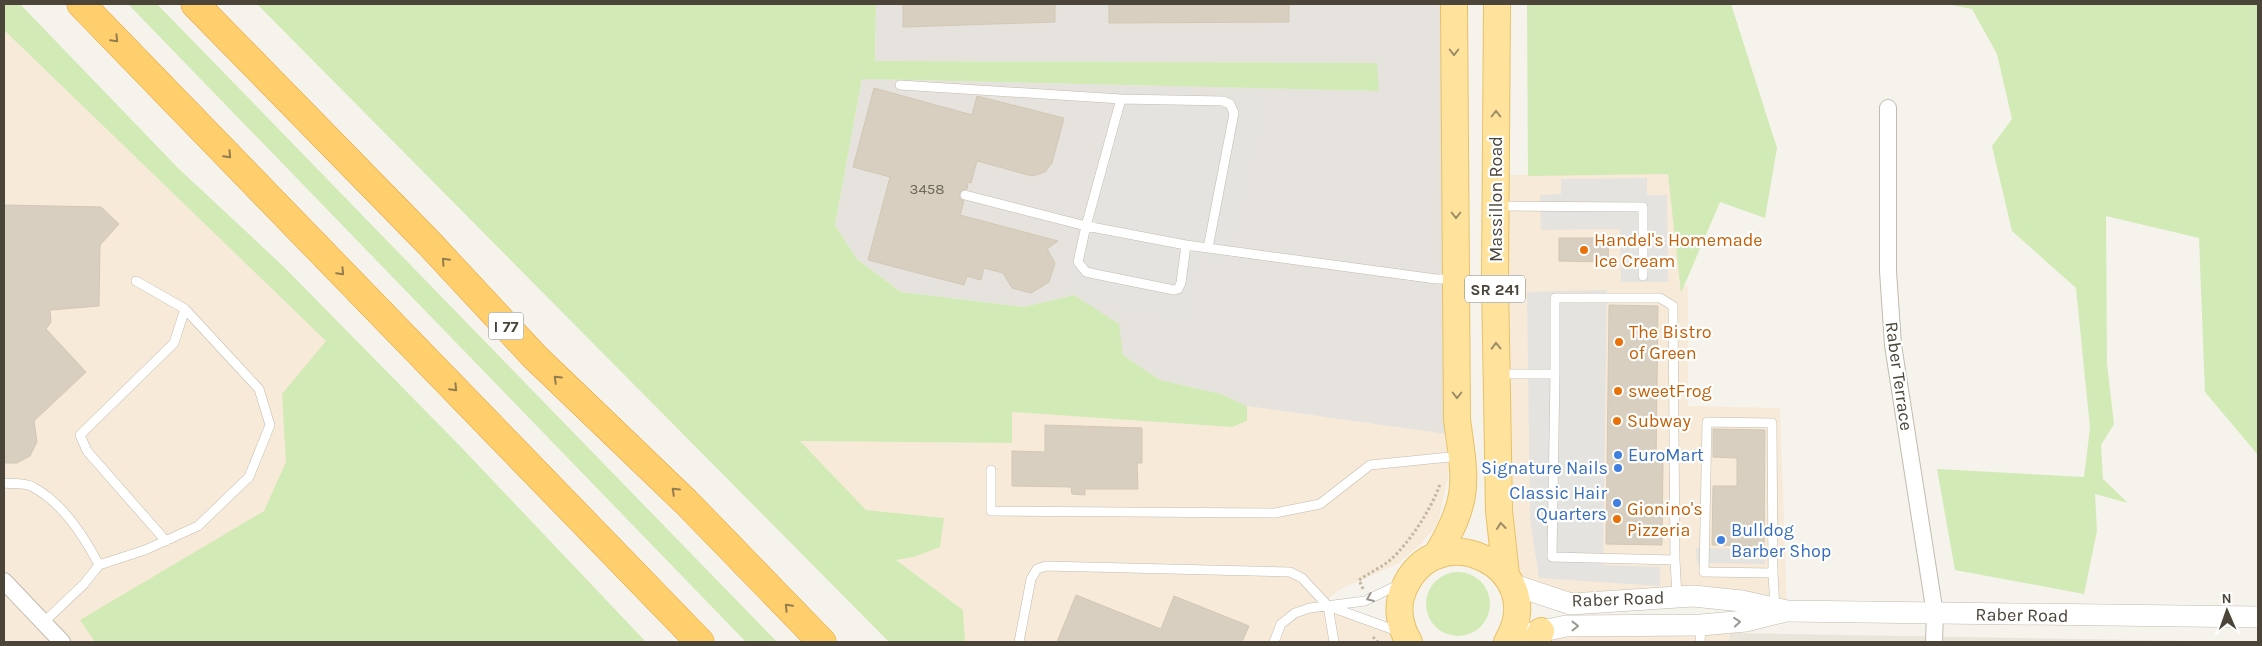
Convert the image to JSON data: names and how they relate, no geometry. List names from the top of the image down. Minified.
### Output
{"streets":{"highway":["I 77"],"main road":["Massillon Road","SR 241"],"street":["Raber Terrace","Raber Road"]},"crossings":[["Massillon Road","Raber Road"],["Raber Terrace","Raber Road"]],"places":["Handel's Homemade Ice Cream","The Bistro of Green","sweetFrog","Subway","EuroMart","Signature Nails","Classic Hair Quarters","Gionino's Pizzeria","Bulldog Barber Shop"],"house_numbers":["3458"],"north":"top"}
